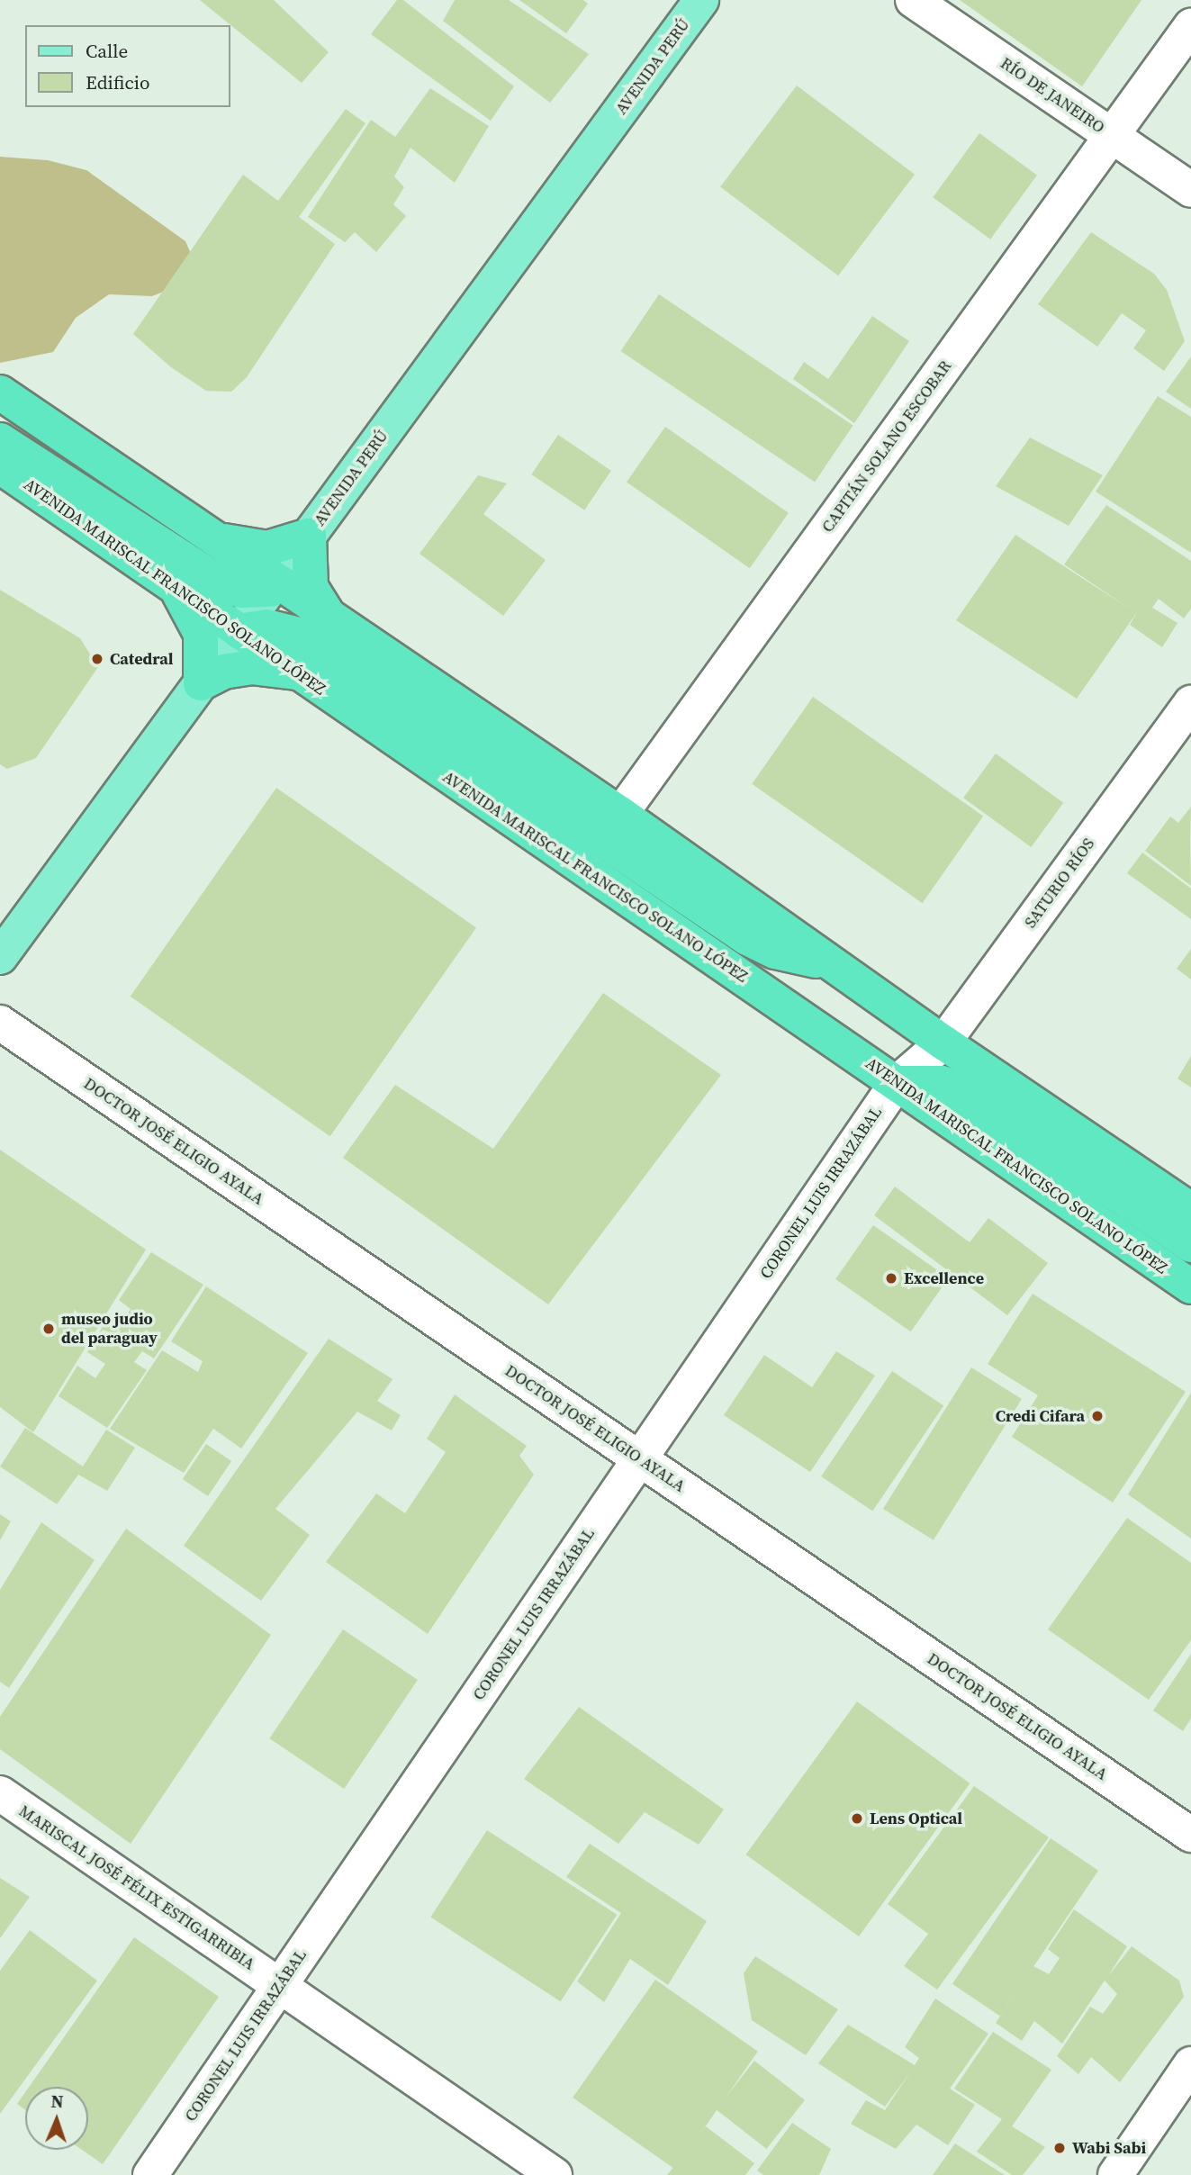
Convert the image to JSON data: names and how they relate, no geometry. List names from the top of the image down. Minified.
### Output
{"streets":{"highway":["AVENIDA MARISCAL FRANCISCO SOLANO LÓPEZ"],"main road":["AVENIDA PERÚ"],"street":["RÍO DE JANEIRO","CAPITÁN SOLANO ESCOBAR","SATURIO RÍOS","DOCTOR JOSÉ ELIGIO AYALA","CORONEL LUIS IRRAZÁBAL","MARISCAL JOSÉ FÉLIX ESTIGARRIBIA"]},"crossings":[["AVENIDA PERÚ","AVENIDA MARISCAL FRANCISCO SOLANO LÓPEZ"],["RÍO DE JANEIRO","CAPITÁN SOLANO ESCOBAR"],["CAPITÁN SOLANO ESCOBAR","AVENIDA MARISCAL FRANCISCO SOLANO LÓPEZ"],["AVENIDA MARISCAL FRANCISCO SOLANO LÓPEZ","CORONEL LUIS IRRAZÁBAL"],["SATURIO RÍOS","CORONEL LUIS IRRAZÁBAL"],["DOCTOR JOSÉ ELIGIO AYALA","CORONEL LUIS IRRAZÁBAL"],["CORONEL LUIS IRRAZÁBAL","MARISCAL JOSÉ FÉLIX ESTIGARRIBIA"]],"places":["Catedral","Excellence","museo judio del paraguay","Credi Cifara","Lens Optical","Wabi Sabi"],"legend":["Calle","Edificio"],"north":"top"}
